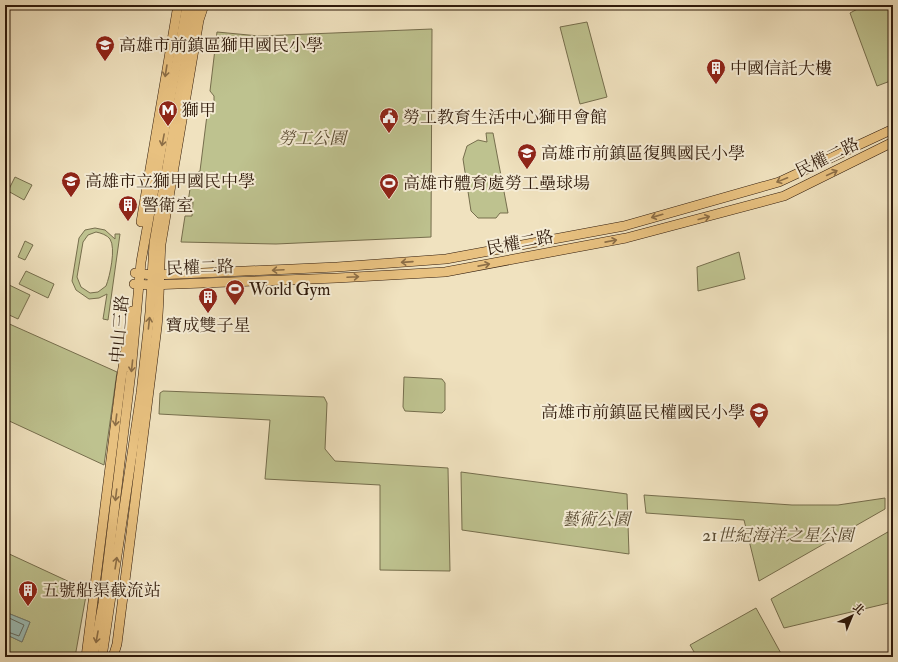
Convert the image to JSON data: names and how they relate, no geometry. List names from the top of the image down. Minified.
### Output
{"streets":{"main road":["民權二路","中山三路"]},"crossings":[["民權二路","中山三路"]],"parks":["勞工公園","藝術公園","21世紀海洋之星公園"],"places":{"school or university":["高雄市前鎮區獅甲國民小學","高雄市前鎮區復興國民小學","高雄市立獅甲國民中學","高雄市前鎮區民權國民小學"],"building":["中國信託大樓","警衛室","寶成雙子星","五號船渠截流站"],"metro station":["獅甲"],"public building":["勞工教育生活中心獅甲會館"],"sports":["高雄市體育處勞工壘球場","World Gym"]},"north":"top right"}
